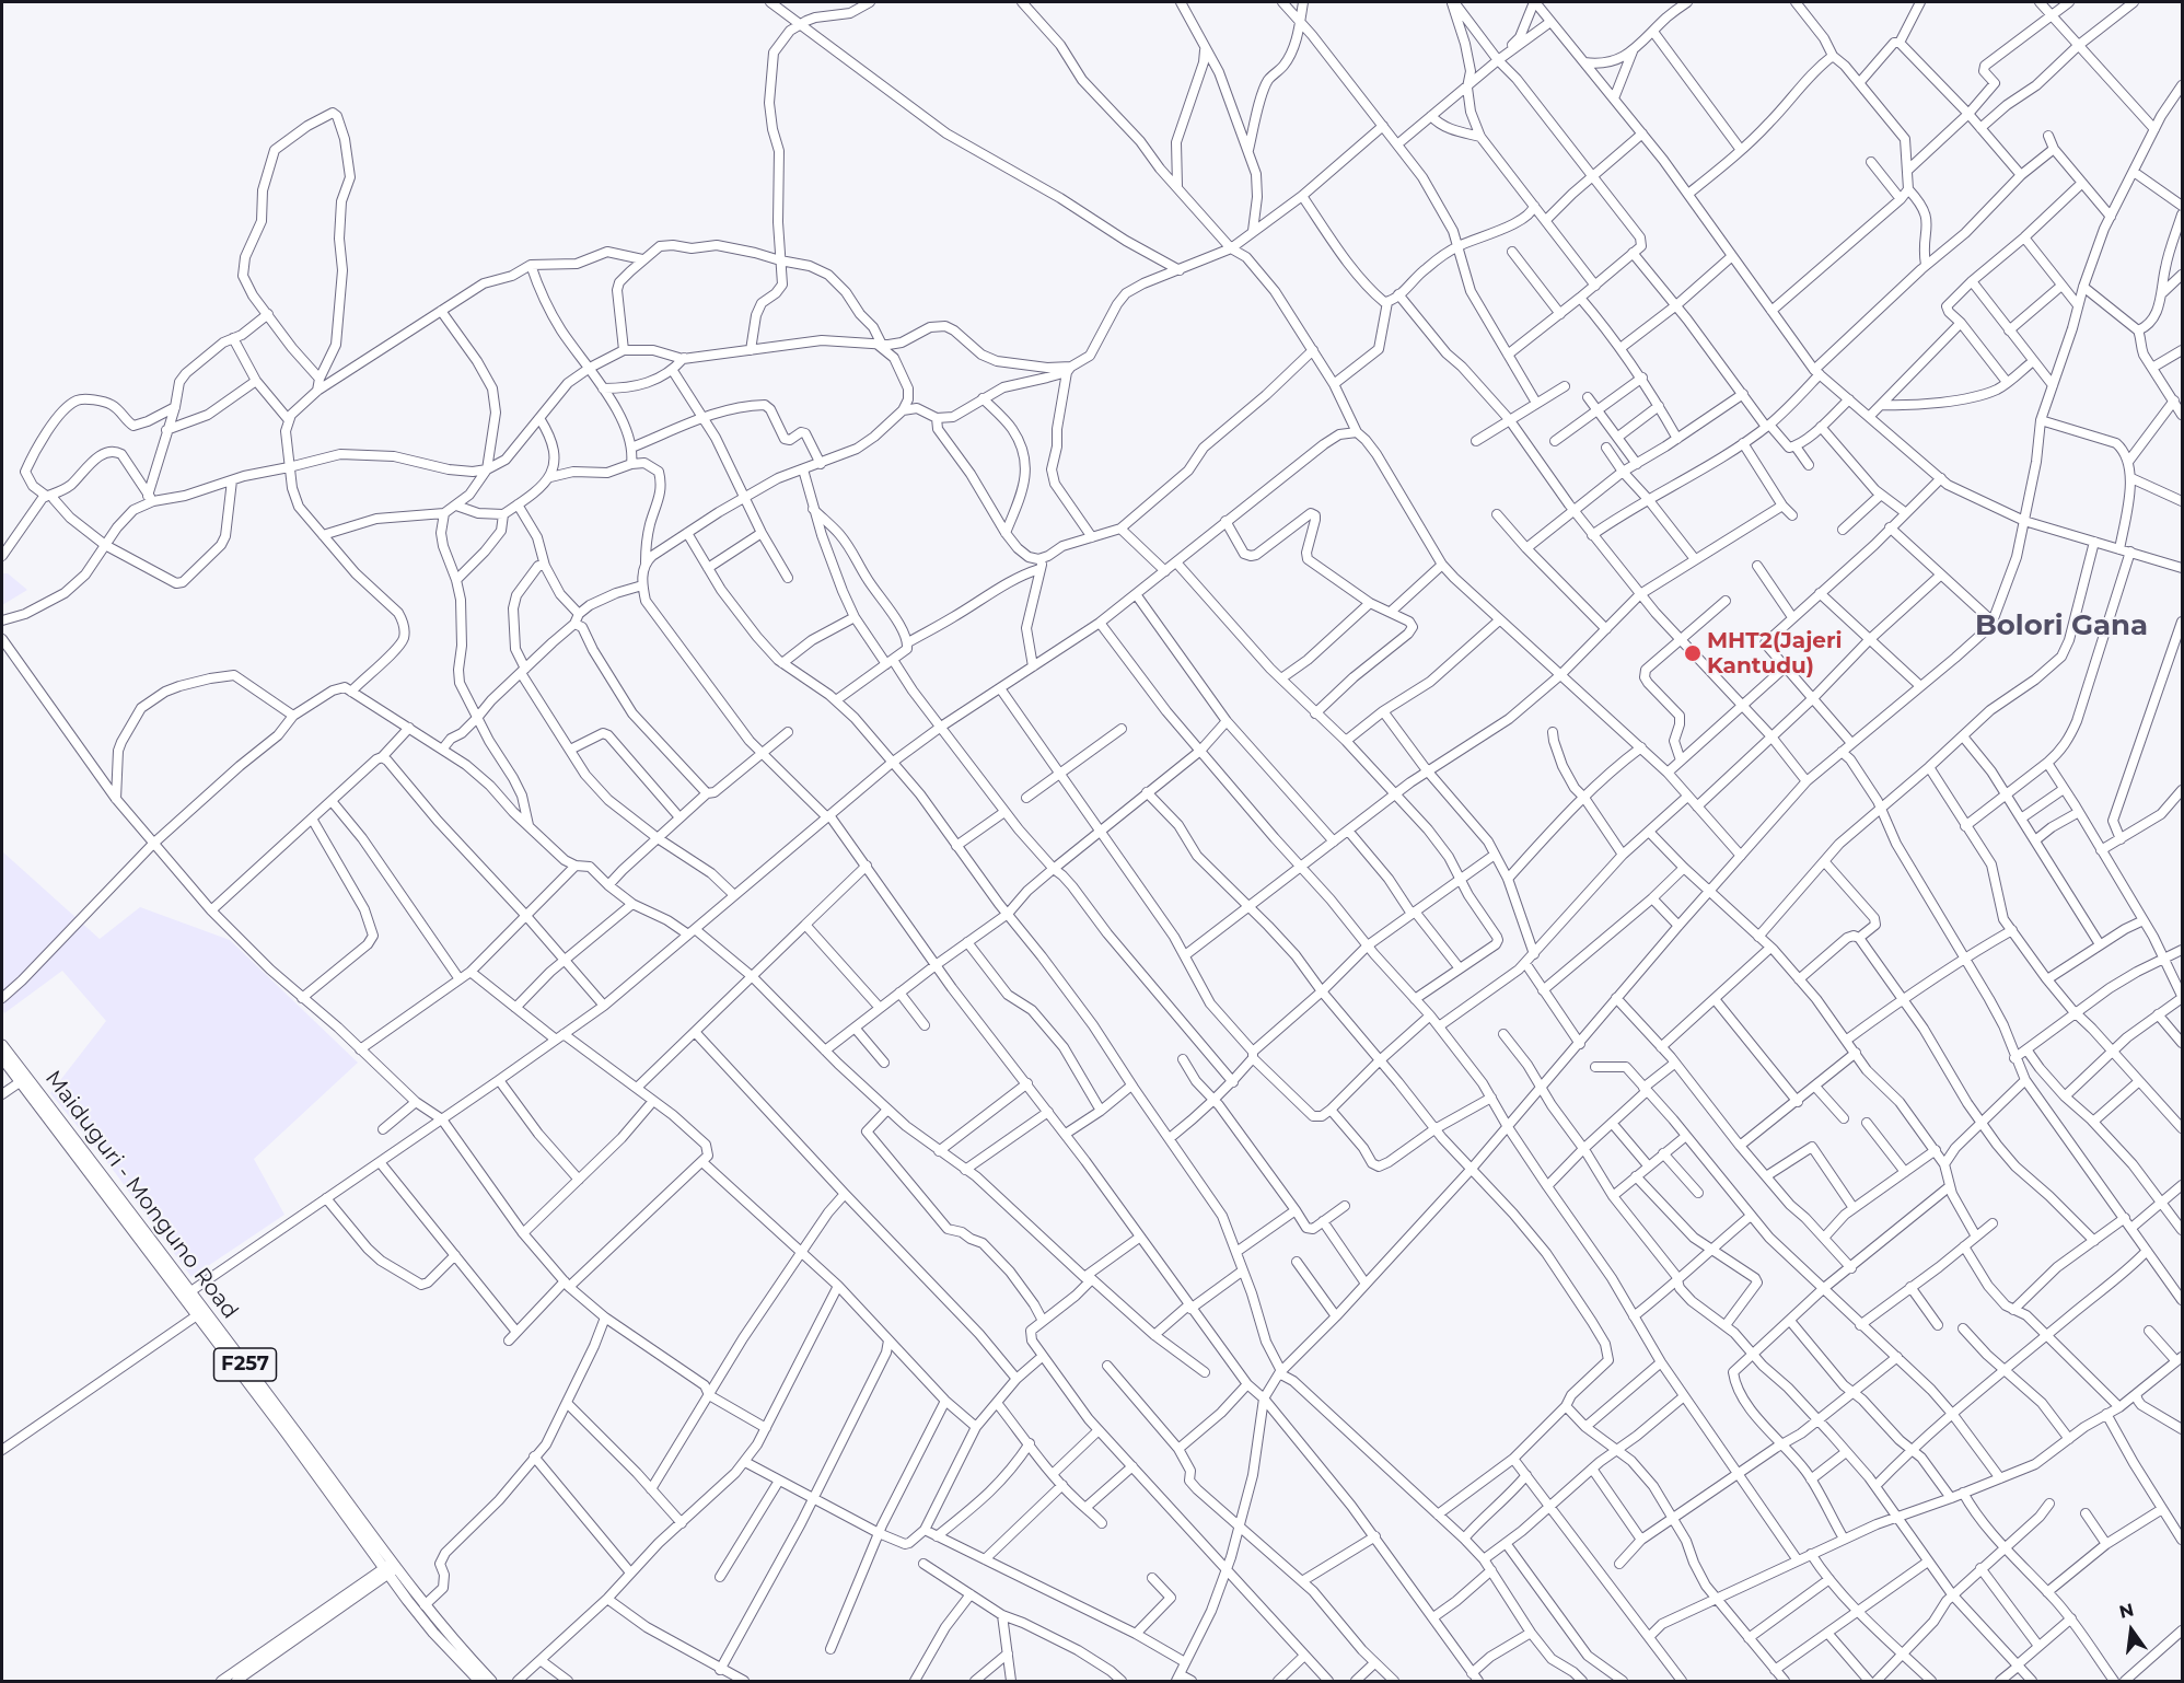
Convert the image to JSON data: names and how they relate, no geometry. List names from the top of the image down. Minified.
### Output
{"streets":{"main road":["Maiduguri - Monguno Road","F257"]},"districts":["Bolori Gana"],"places":["MHT2(Jajeri Kantudu)"],"north":"top"}
